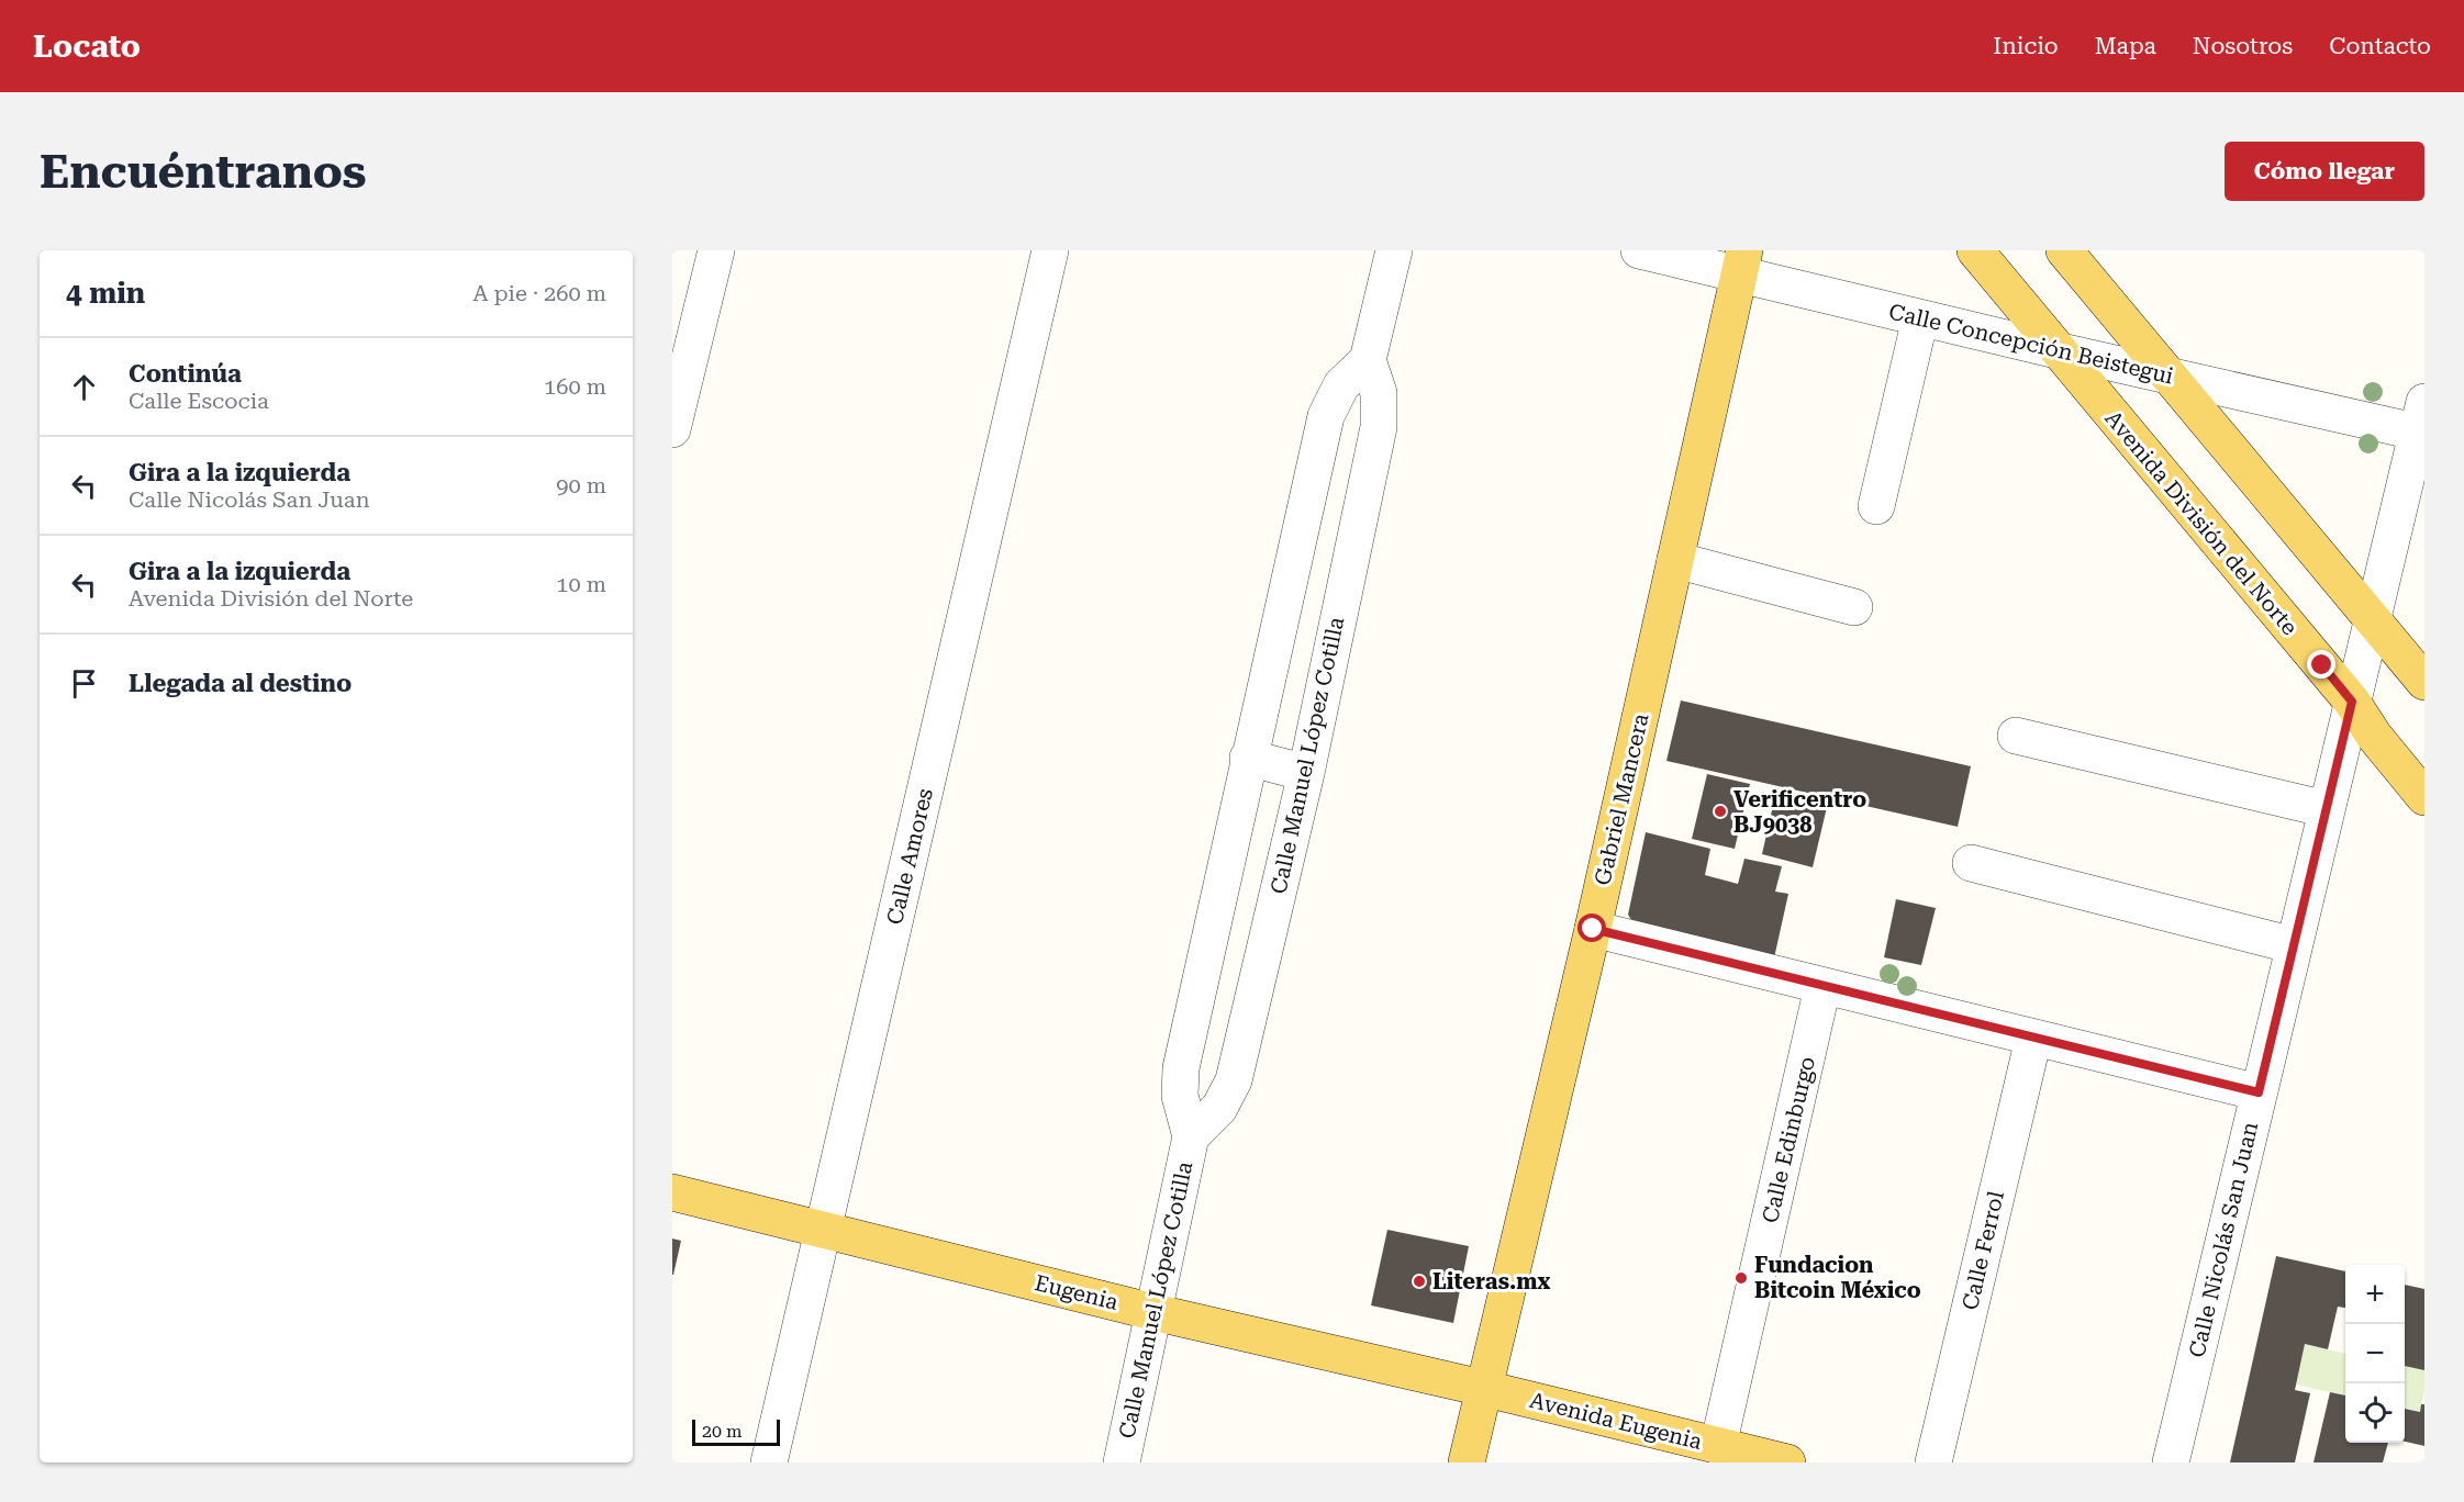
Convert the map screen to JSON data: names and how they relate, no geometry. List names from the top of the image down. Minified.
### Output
{"streets":{"main road":["Avenida División del Norte","Gabriel Mancera","Eugenia","Avenida Eugenia"],"street":["Calle Concepción Beistegui","Calle Manuel López Cotilla","Calle Amores","Calle Edinburgo","Calle Nicolás San Juan","Calle Ferrol"]},"crossings":[["Calle Concepción Beistegui","Avenida División del Norte"],["Calle Concepción Beistegui","Gabriel Mancera"],["Calle Concepción Beistegui","Calle Nicolás San Juan"],["Avenida División del Norte","Calle Nicolás San Juan"],["Calle Manuel López Cotilla","Eugenia"],["Gabriel Mancera","Eugenia"],["Gabriel Mancera","Avenida Eugenia"],["Calle Amores","Eugenia"],["Calle Edinburgo","Avenida Eugenia"],["Eugenia","Avenida Eugenia"]],"places":["Verificentro BJ9038","Fundacion Bitcoin México","Literas.mx"],"scale_bar":"20 m","page":{"header":"Locato","nav":["Inicio","Mapa","Nosotros","Contacto"],"buttons":"Cómo llegar","title":"Encuéntranos","heading":["4 min","A pie · 260 m"],"list":[["Continúa","Calle Escocia","160 m"],["Gira a la izquierda","Calle Nicolás San Juan","90 m"],["Gira a la izquierda","Avenida División del Norte","10 m"],"Llegada al destino"],"map_buttons":["+","−"],"scale":"20 m"}}
